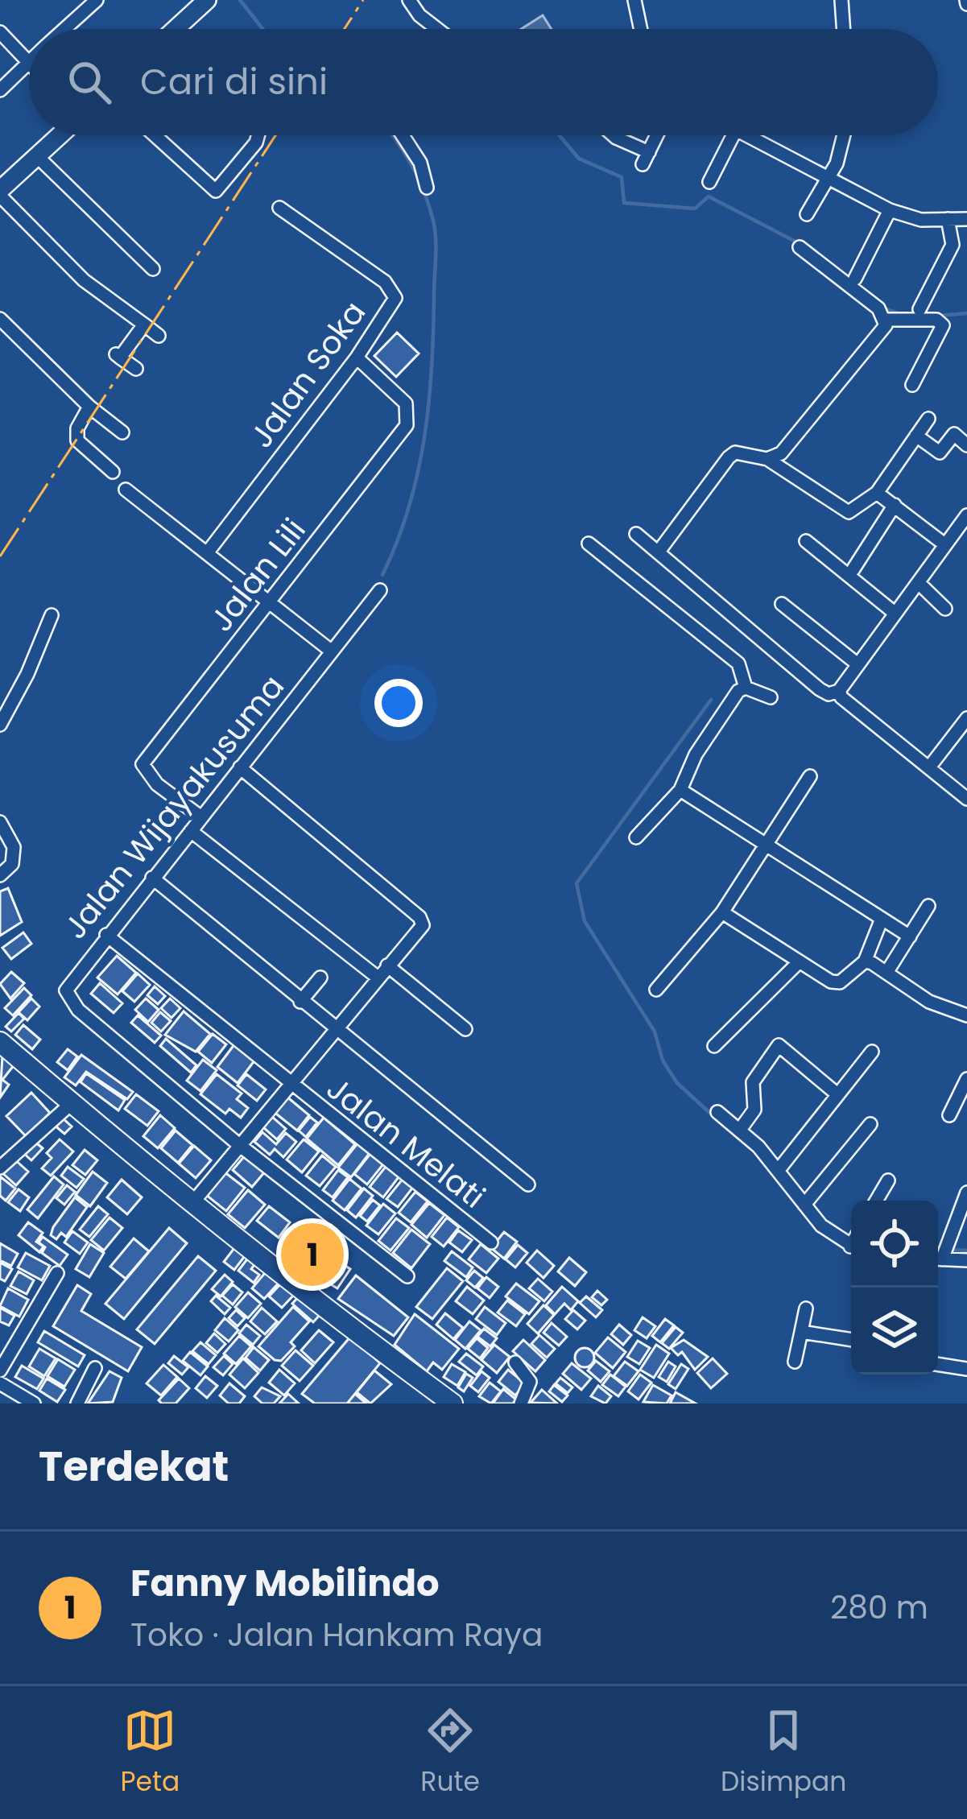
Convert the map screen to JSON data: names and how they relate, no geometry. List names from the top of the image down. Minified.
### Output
{"streets":{"street":["Jalan Soka","Jalan Lili","Jalan Wijayakusuma","Jalan Melati"]},"crossings":[["Jalan Soka","Jalan Lili"],["Jalan Lili","Jalan Wijayakusuma"],["Jalan Wijayakusuma","Jalan Melati"]],"page":{"search":"Cari di sini","pins":"1","heading":"Terdekat","list":[{"mark":"1","name":"Fanny Mobilindo","note":"Toko · Jalan Hankam Raya","value":"280 m"}],"nav":["Peta","Rute","Disimpan"]}}
